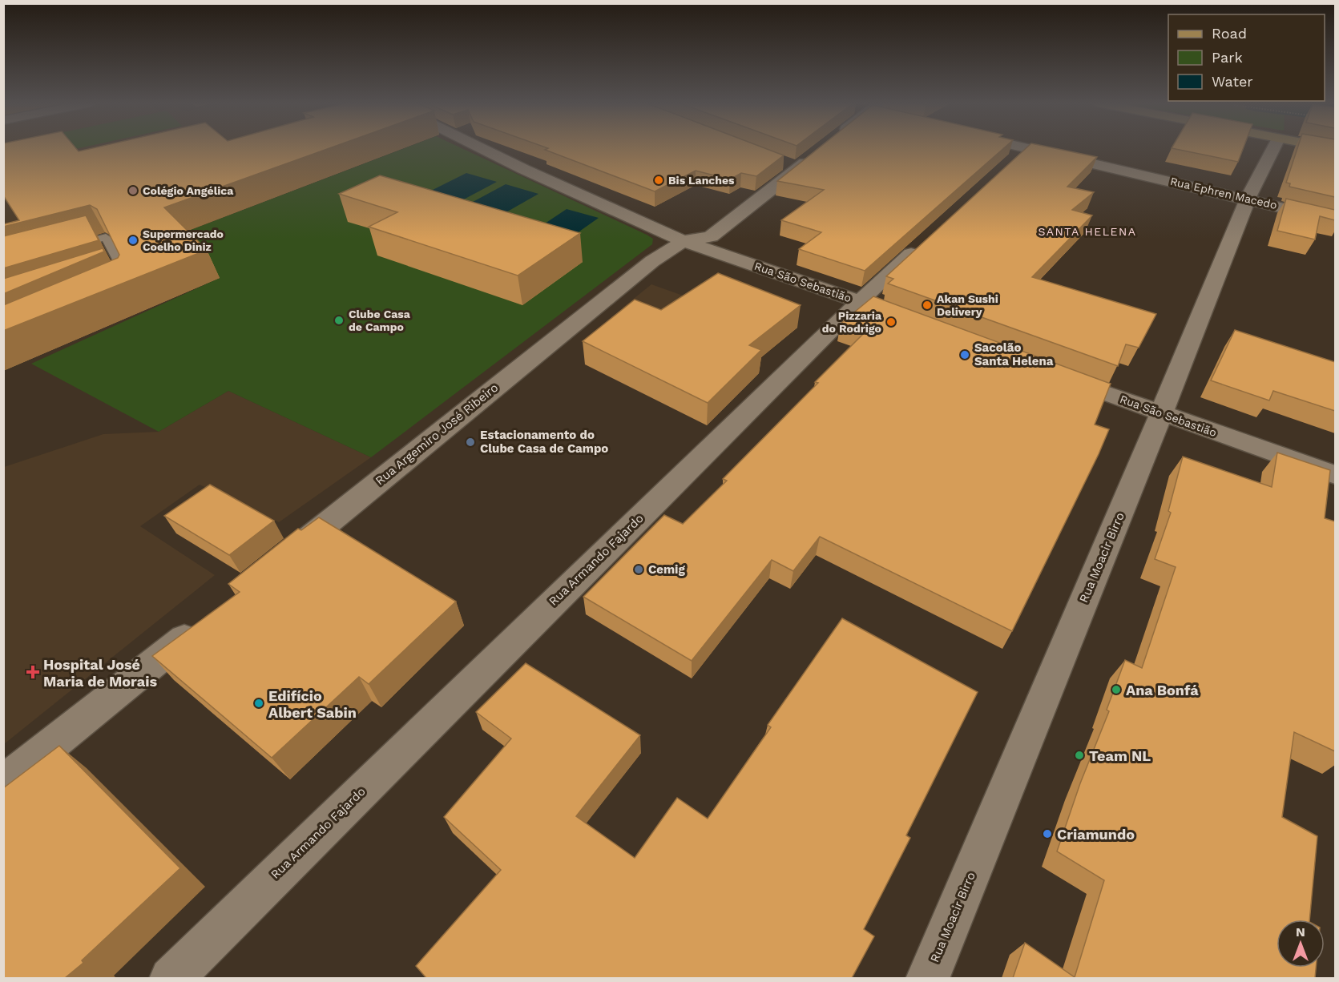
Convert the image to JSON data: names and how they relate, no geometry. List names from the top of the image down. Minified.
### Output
{"streets":{"street":["Rua Ephren Macedo","Rua São Sebastião","Rua Argemiro José Ribeiro","Rua Moacir Birro","Rua Armando Fajardo"]},"crossings":[["Rua Ephren Macedo","Rua Moacir Birro"],["Rua São Sebastião","Rua Argemiro José Ribeiro"],["Rua São Sebastião","Rua Moacir Birro"],["Rua São Sebastião","Rua Armando Fajardo"]],"districts":["SANTA HELENA"],"places":{"other":["Bis Lanches","Colégio Angélica","Supermercado Coelho Diniz","Akan Sushi Delivery","Clube Casa de Campo","Pizzaria do Rodrigo","Sacolão Santa Helena","Estacionamento do Clube Casa de Campo","Cemig","Ana Bonfá","Edifício Albert Sabin","Team NL","Criamundo"],"health":["Hospital José Maria de Morais"]},"legend":["Road","Park","Water"],"north":"top"}
